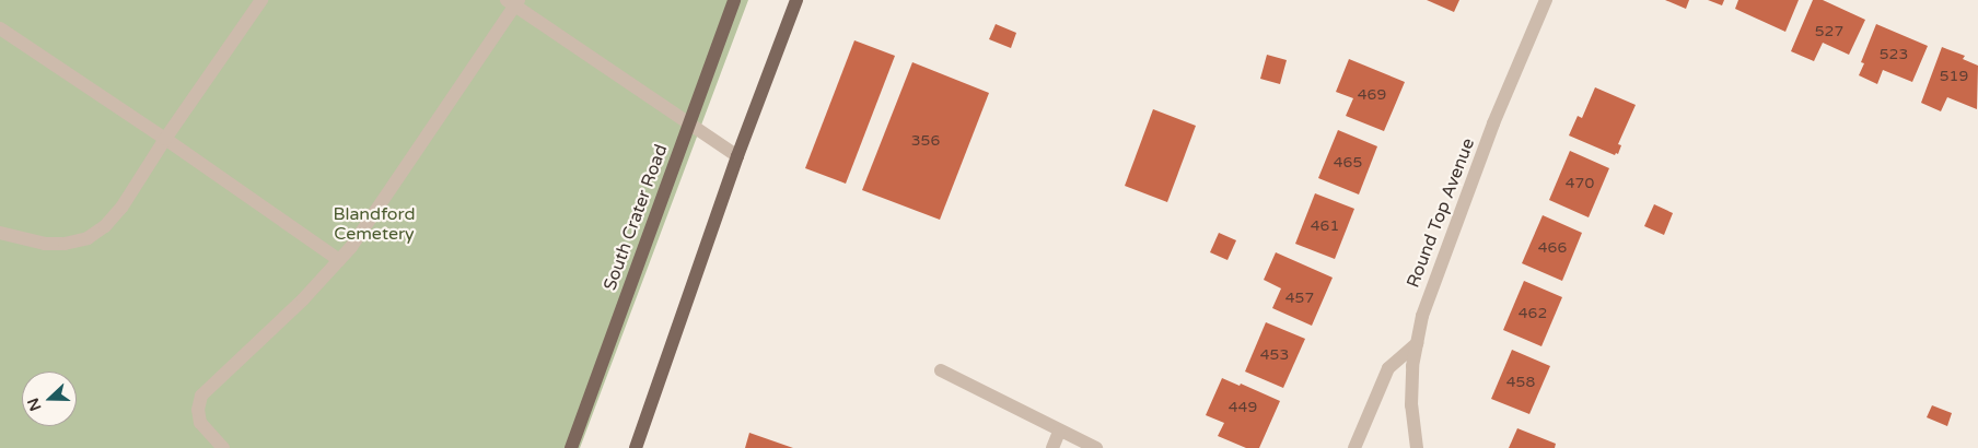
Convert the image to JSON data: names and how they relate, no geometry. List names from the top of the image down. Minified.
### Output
{"streets":{"main road":["South Crater Road"],"street":["Round Top Avenue"]},"parks":["Blandford Cemetery"],"house_numbers":["527","523","519","469","356","465","470","461","466","457","462","453","458","449"],"north":"left"}
